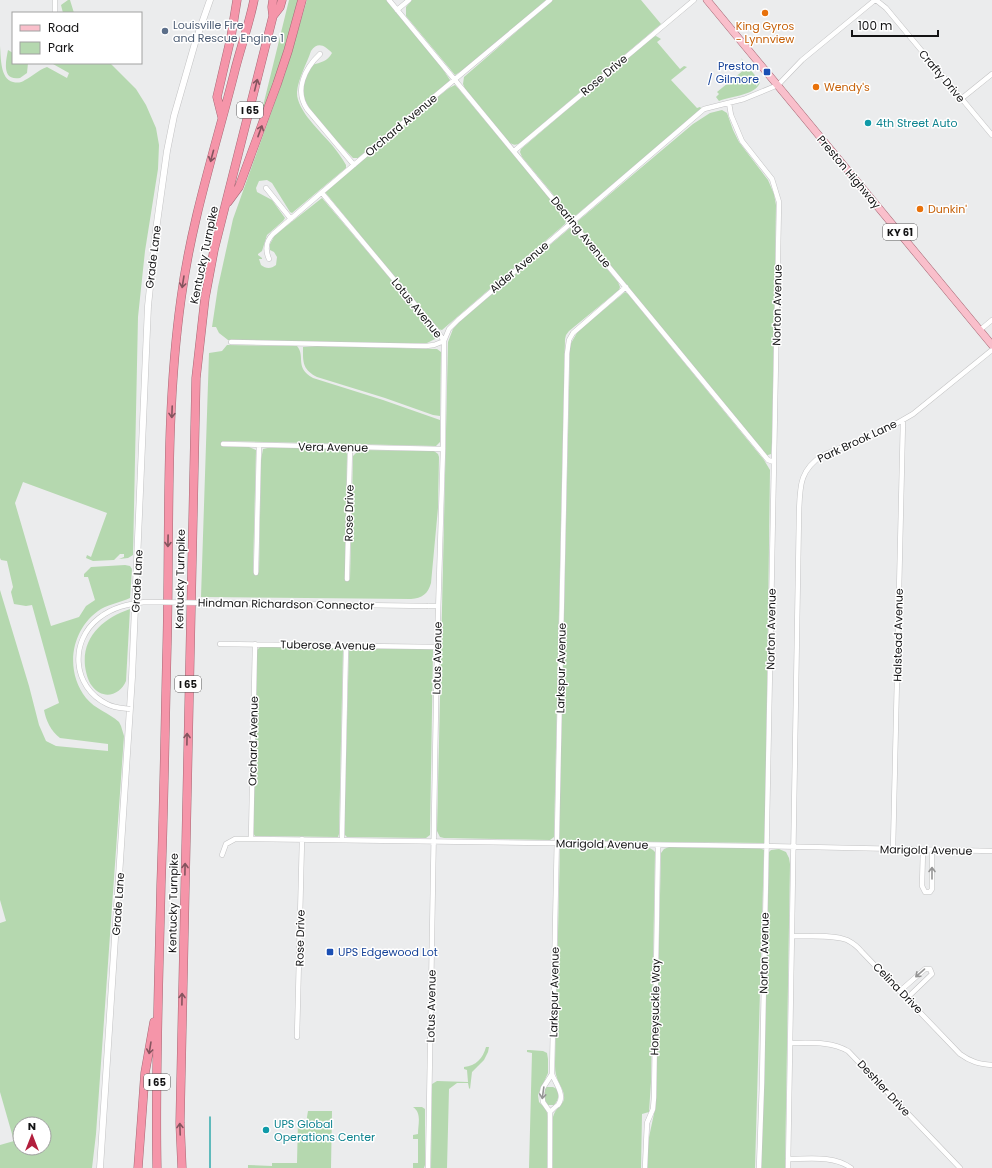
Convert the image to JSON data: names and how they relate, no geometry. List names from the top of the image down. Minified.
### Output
{"streets":{"highway":["I 65","Kentucky Turnpike"],"main road":["Preston Highway","KY 61","Grade Lane"],"street":["Rose Drive","Crafty Drive","Orchard Avenue","Dearing Avenue","Alder Avenue","Norton Avenue","Lotus Avenue","Park Brook Lane","Vera Avenue","Hindman Richardson Connector","Halstead Avenue","Tuberose Avenue","Larkspur Avenue","Marigold Avenue","Celina Drive","Honeysuckle Way","Deshler Drive"]},"crossings":[["Rose Drive","Dearing Avenue"],["Rose Drive","Vera Avenue"],["Rose Drive","Marigold Avenue"],["Orchard Avenue","Dearing Avenue"],["Orchard Avenue","Lotus Avenue"],["Orchard Avenue","Tuberose Avenue"],["Orchard Avenue","Marigold Avenue"],["Preston Highway","Alder Avenue"],["Dearing Avenue","Alder Avenue"],["Dearing Avenue","Norton Avenue"],["Dearing Avenue","Larkspur Avenue"],["Grade Lane","Hindman Richardson Connector"],["Alder Avenue","Norton Avenue"],["Alder Avenue","Lotus Avenue"],["Norton Avenue","Marigold Avenue"],["Lotus Avenue","Vera Avenue"],["Lotus Avenue","Hindman Richardson Connector"],["Lotus Avenue","Tuberose Avenue"],["Lotus Avenue","Marigold Avenue"],["Park Brook Lane","Halstead Avenue"],["Park Brook Lane","Marigold Avenue"],["Halstead Avenue","Marigold Avenue"],["Larkspur Avenue","Marigold Avenue"],["Marigold Avenue","Honeysuckle Way"]],"places":{"other":["King Gyros - Lynnview","Louisville Fire and Rescue Engine 1","Wendy's","4th Street Auto","Dunkin'","UPS Global Operations Center"],"transit":["Preston / Gilmore","UPS Edgewood Lot"]},"legend":["Road","Park"],"scale_bar":"100 m","north":"top"}
